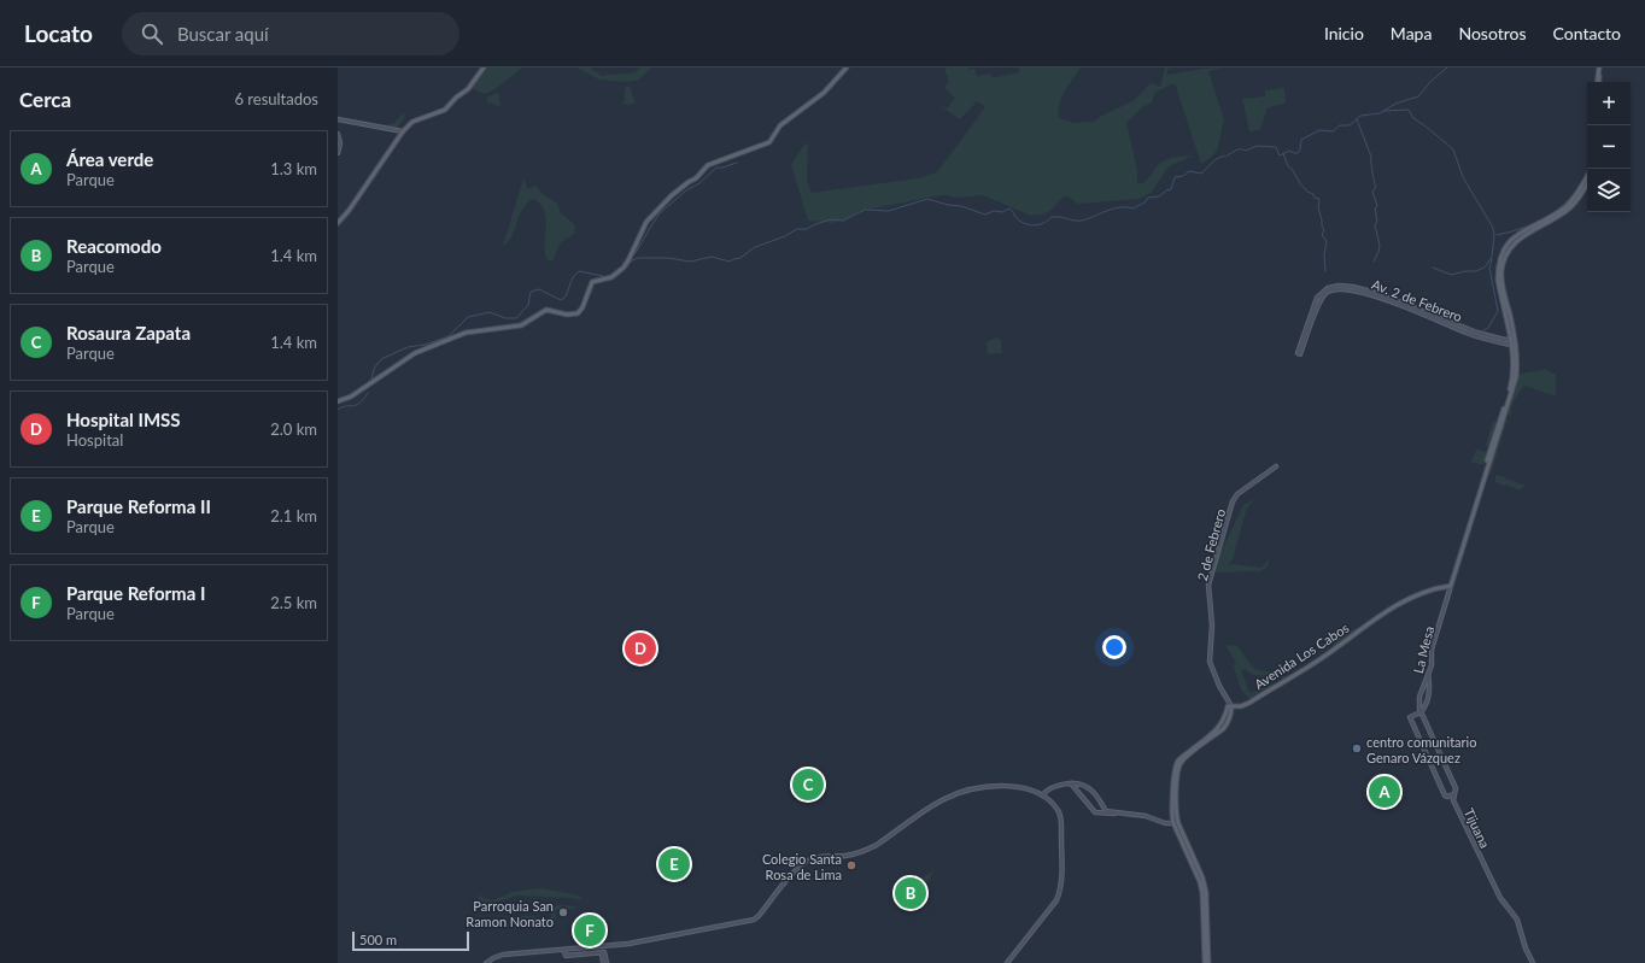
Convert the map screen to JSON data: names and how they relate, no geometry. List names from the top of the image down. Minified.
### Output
{"streets":{"main road":["Av. 2 de Febrero","2 de Febrero","La Mesa","Avenida Los Cabos","Tijuana"]},"crossings":[["2 de Febrero","Avenida Los Cabos"],["La Mesa","Avenida Los Cabos"],["La Mesa","Tijuana"]],"places":["centro comunitario Genaro Vázquez","Colegio Santa Rosa de Lima","Parroquia San Ramon Nonato"],"scale_bar":"500 m","page":{"header":"Locato","search":"Buscar aquí","nav":["Inicio","Mapa","Nosotros","Contacto"],"heading":["Cerca","6 resultados"],"map_buttons":["+","−"],"list":[{"mark":"A","name":"Área verde","note":"Parque","value":"1.3 km"},{"mark":"B","name":"Reacomodo","note":"Parque","value":"1.4 km"},{"mark":"C","name":"Rosaura Zapata","note":"Parque","value":"1.4 km"},{"mark":"D","name":"Hospital IMSS","note":"Hospital","value":"2.0 km"},{"mark":"E","name":"Parque Reforma II","note":"Parque","value":"2.1 km"},{"mark":"F","name":"Parque Reforma I","note":"Parque","value":"2.5 km"}],"pins":["D","C","A","E","B","F"],"scale":"500 m"}}
